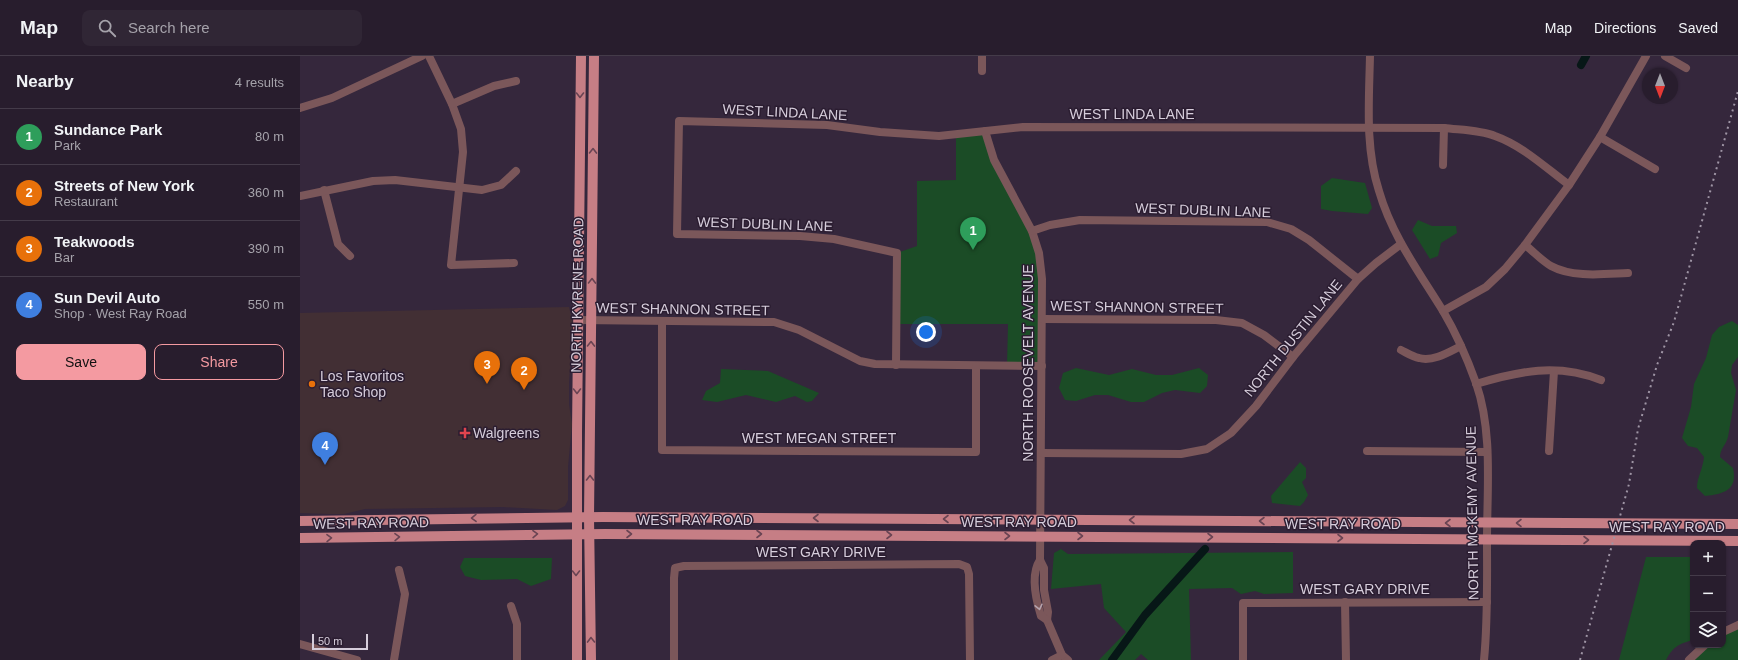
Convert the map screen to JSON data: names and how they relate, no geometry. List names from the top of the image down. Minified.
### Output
{"streets":{"main road":["NORTH KYRENE ROAD","WEST RAY ROAD"],"street":["WEST LINDA LANE","WEST DUBLIN LANE","WEST SHANNON STREET","NORTH DUSTIN LANE","NORTH ROOSEVELT AVENUE","WEST MEGAN STREET","NORTH MCKEMY AVENUE","WEST GARY DRIVE"]},"crossings":[["WEST LINDA LANE","WEST DUBLIN LANE"],["WEST LINDA LANE","NORTH ROOSEVELT AVENUE"],["WEST LINDA LANE","NORTH MCKEMY AVENUE"],["WEST DUBLIN LANE","WEST SHANNON STREET"],["WEST DUBLIN LANE","NORTH DUSTIN LANE"],["WEST DUBLIN LANE","NORTH ROOSEVELT AVENUE"],["NORTH KYRENE ROAD","WEST SHANNON STREET"],["NORTH KYRENE ROAD","WEST RAY ROAD"],["WEST SHANNON STREET","NORTH DUSTIN LANE"],["WEST SHANNON STREET","NORTH ROOSEVELT AVENUE"],["WEST SHANNON STREET","WEST MEGAN STREET"],["NORTH DUSTIN LANE","NORTH ROOSEVELT AVENUE"],["NORTH DUSTIN LANE","NORTH MCKEMY AVENUE"],["NORTH ROOSEVELT AVENUE","WEST RAY ROAD"],["NORTH MCKEMY AVENUE","WEST RAY ROAD"],["NORTH MCKEMY AVENUE","WEST GARY DRIVE"]],"places":{"other":["Los Favoritos Taco Shop"],"health":["Walgreens"]},"scale_bar":"50 m","north":"bottom","page":{"header":"Map","search":"Search here","nav":["Map","Directions","Saved"],"heading":["Nearby","4 results"],"list":[{"mark":"1","name":"Sundance Park","note":"Park","value":"80 m"},{"mark":"2","name":"Streets of New York","note":"Restaurant","value":"360 m"},{"mark":"3","name":"Teakwoods","note":"Bar","value":"390 m"},{"mark":"4","name":"Sun Devil Auto","note":"Shop · West Ray Road","value":"550 m"}],"pins":["1","3","2","4"],"buttons":["Save","Share"],"map_buttons":["+","−"],"scale":"50 m"}}
